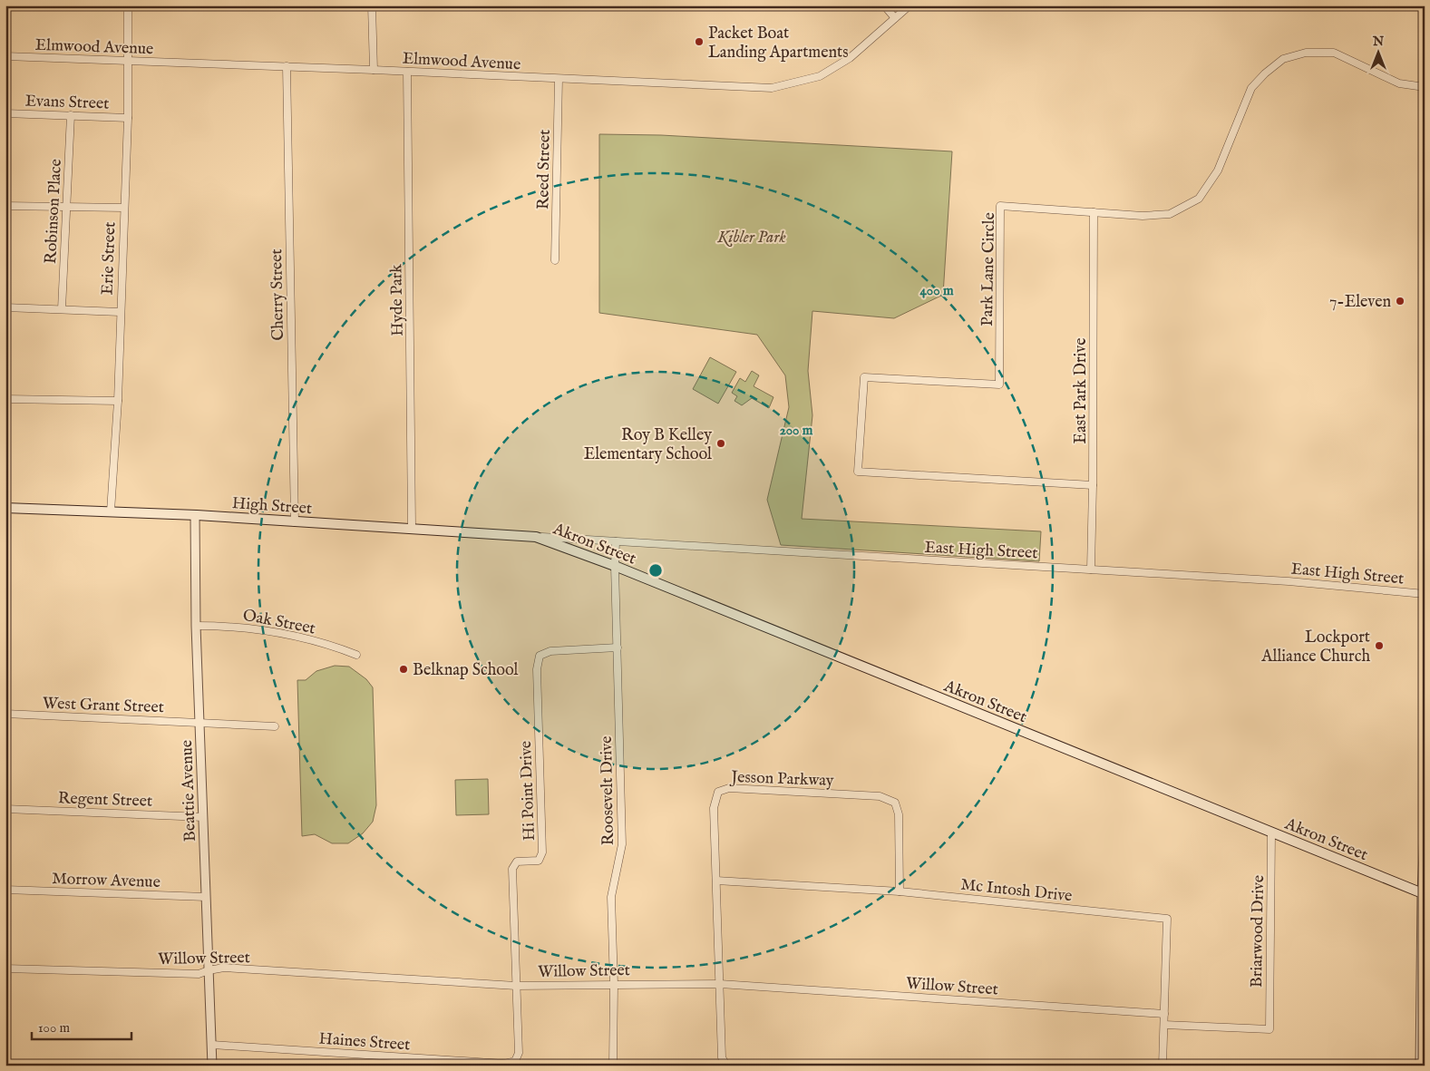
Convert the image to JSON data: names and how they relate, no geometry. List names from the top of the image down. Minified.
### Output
{"streets":{"main road":["High Street","Akron Street"],"street":["Elmwood Avenue","Evans Street","Reed Street","Robinson Place","Erie Street","Park Lane Circle","Cherry Street","Hyde Park","East Park Drive","East High Street","Oak Street","West Grant Street","Jesson Parkway","Beattie Avenue","Hi Point Drive","Roosevelt Drive","Regent Street","Morrow Avenue","Mc Intosh Drive","Briarwood Drive","Willow Street","Haines Street"]},"crossings":[["Elmwood Avenue","Reed Street"],["Elmwood Avenue","Erie Street"],["Elmwood Avenue","Cherry Street"],["Elmwood Avenue","Hyde Park"],["Evans Street","Robinson Place"],["Evans Street","Erie Street"],["Erie Street","High Street"],["Park Lane Circle","East Park Drive"],["Cherry Street","High Street"],["Hyde Park","High Street"],["East Park Drive","East High Street"],["High Street","Akron Street"],["High Street","East High Street"],["High Street","Beattie Avenue"],["Akron Street","East High Street"],["Akron Street","Roosevelt Drive"],["Akron Street","Briarwood Drive"],["East High Street","Roosevelt Drive"],["Oak Street","Beattie Avenue"],["West Grant Street","Beattie Avenue"],["Jesson Parkway","Mc Intosh Drive"],["Jesson Parkway","Willow Street"],["Beattie Avenue","Regent Street"],["Beattie Avenue","Morrow Avenue"],["Beattie Avenue","Willow Street"],["Beattie Avenue","Haines Street"],["Hi Point Drive","Roosevelt Drive"],["Hi Point Drive","Willow Street"],["Hi Point Drive","Haines Street"],["Roosevelt Drive","Willow Street"],["Mc Intosh Drive","Briarwood Drive"],["Mc Intosh Drive","Willow Street"]],"parks":["Kibler Park"],"places":["Packet Boat Landing Apartments","7-Eleven","Roy B Kelley Elementary School","Lockport Alliance Church","Belknap School"],"scale_bar":"100 m","north":"top","rings":["400 m","200 m"]}
